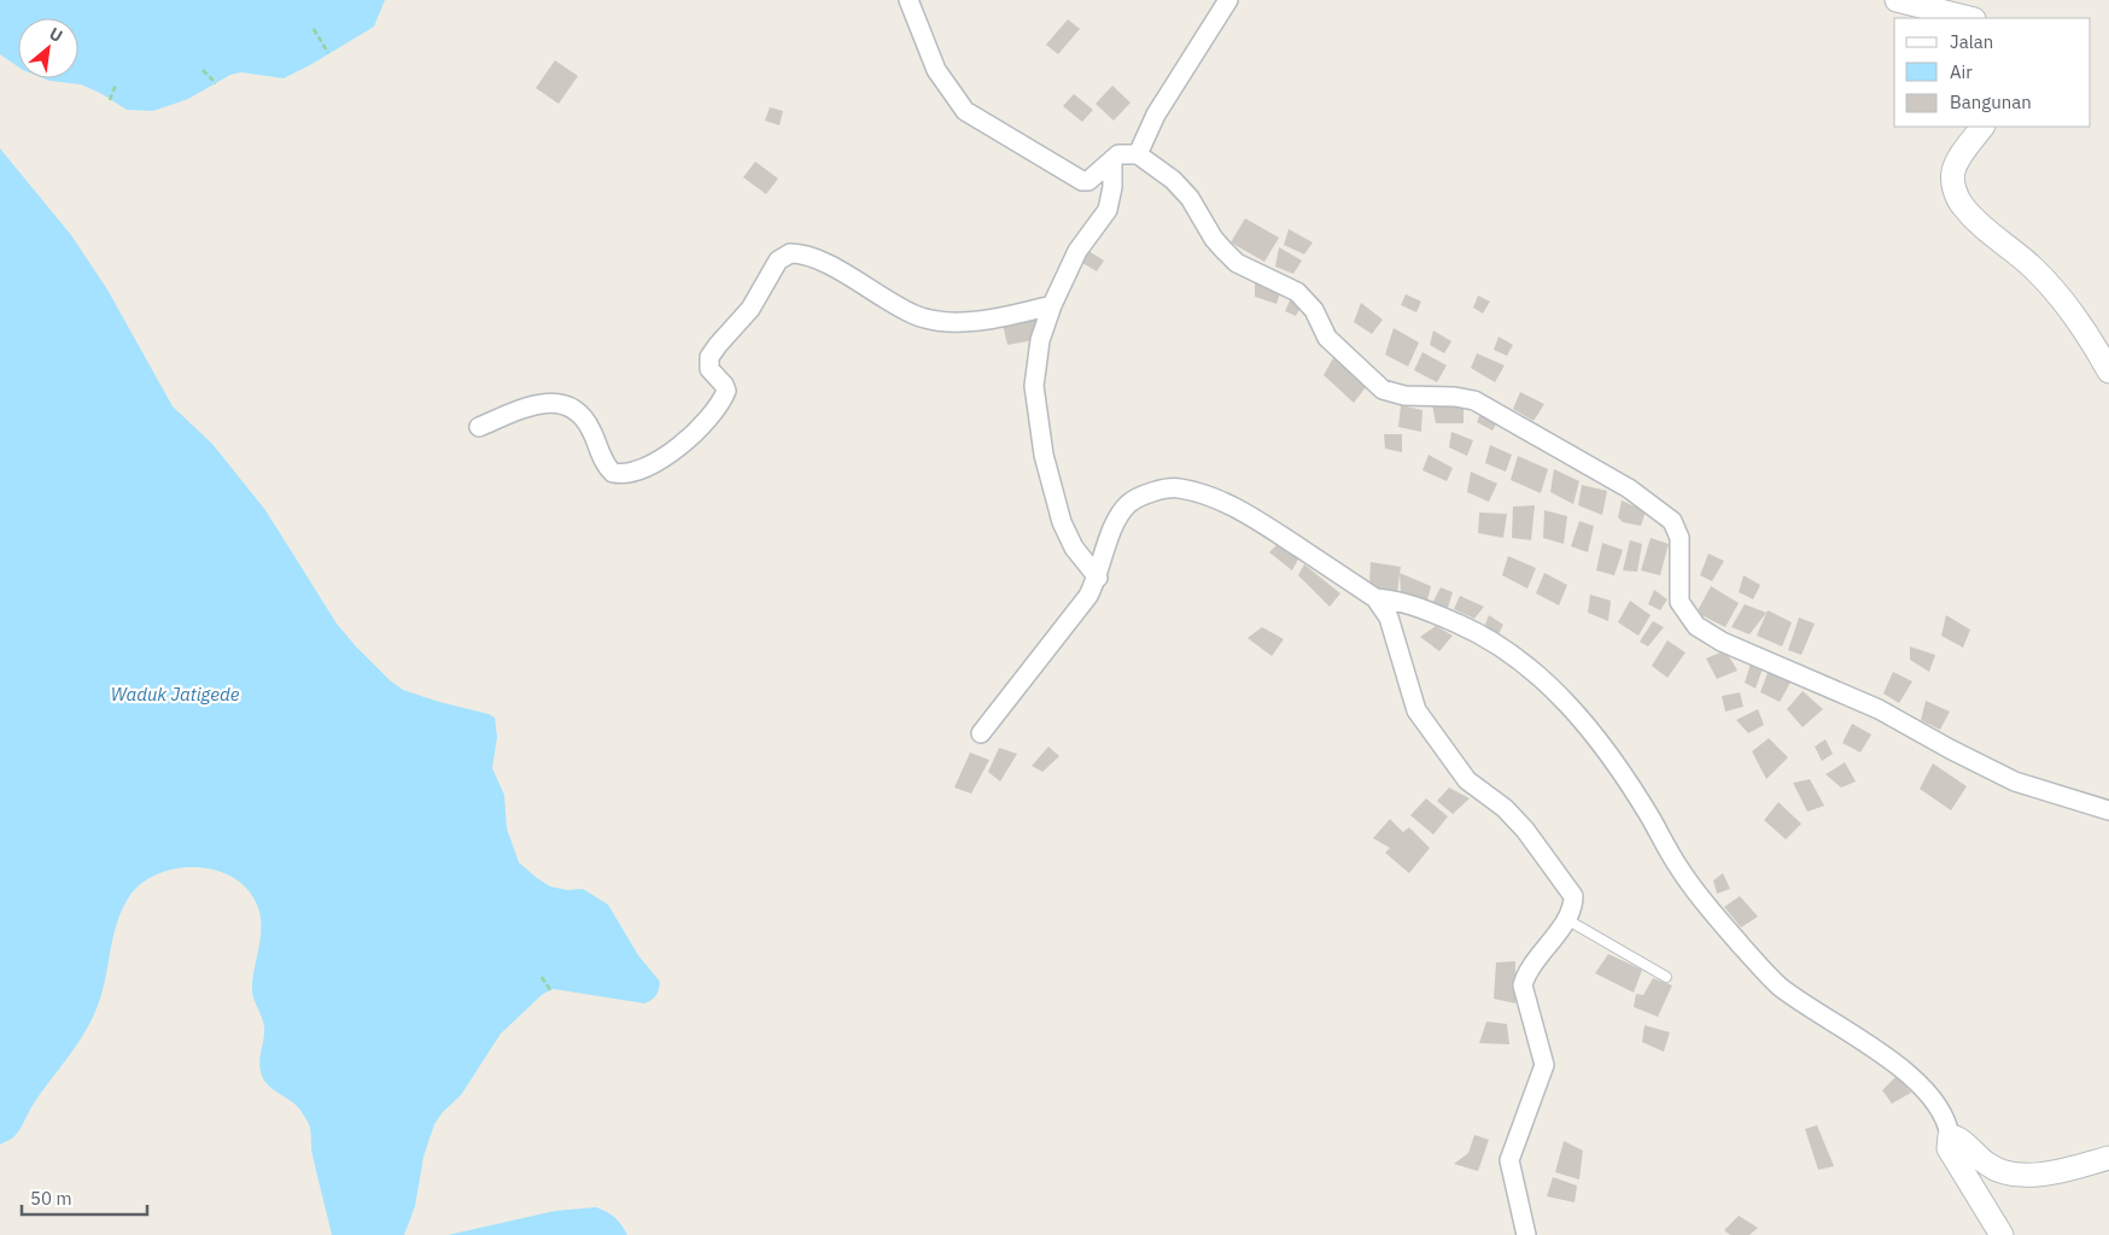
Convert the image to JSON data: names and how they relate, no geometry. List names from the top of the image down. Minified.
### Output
{"water":["Waduk Jatigede"],"legend":["Jalan","Air","Bangunan"],"scale_bar":"50 m","north":"top right"}
